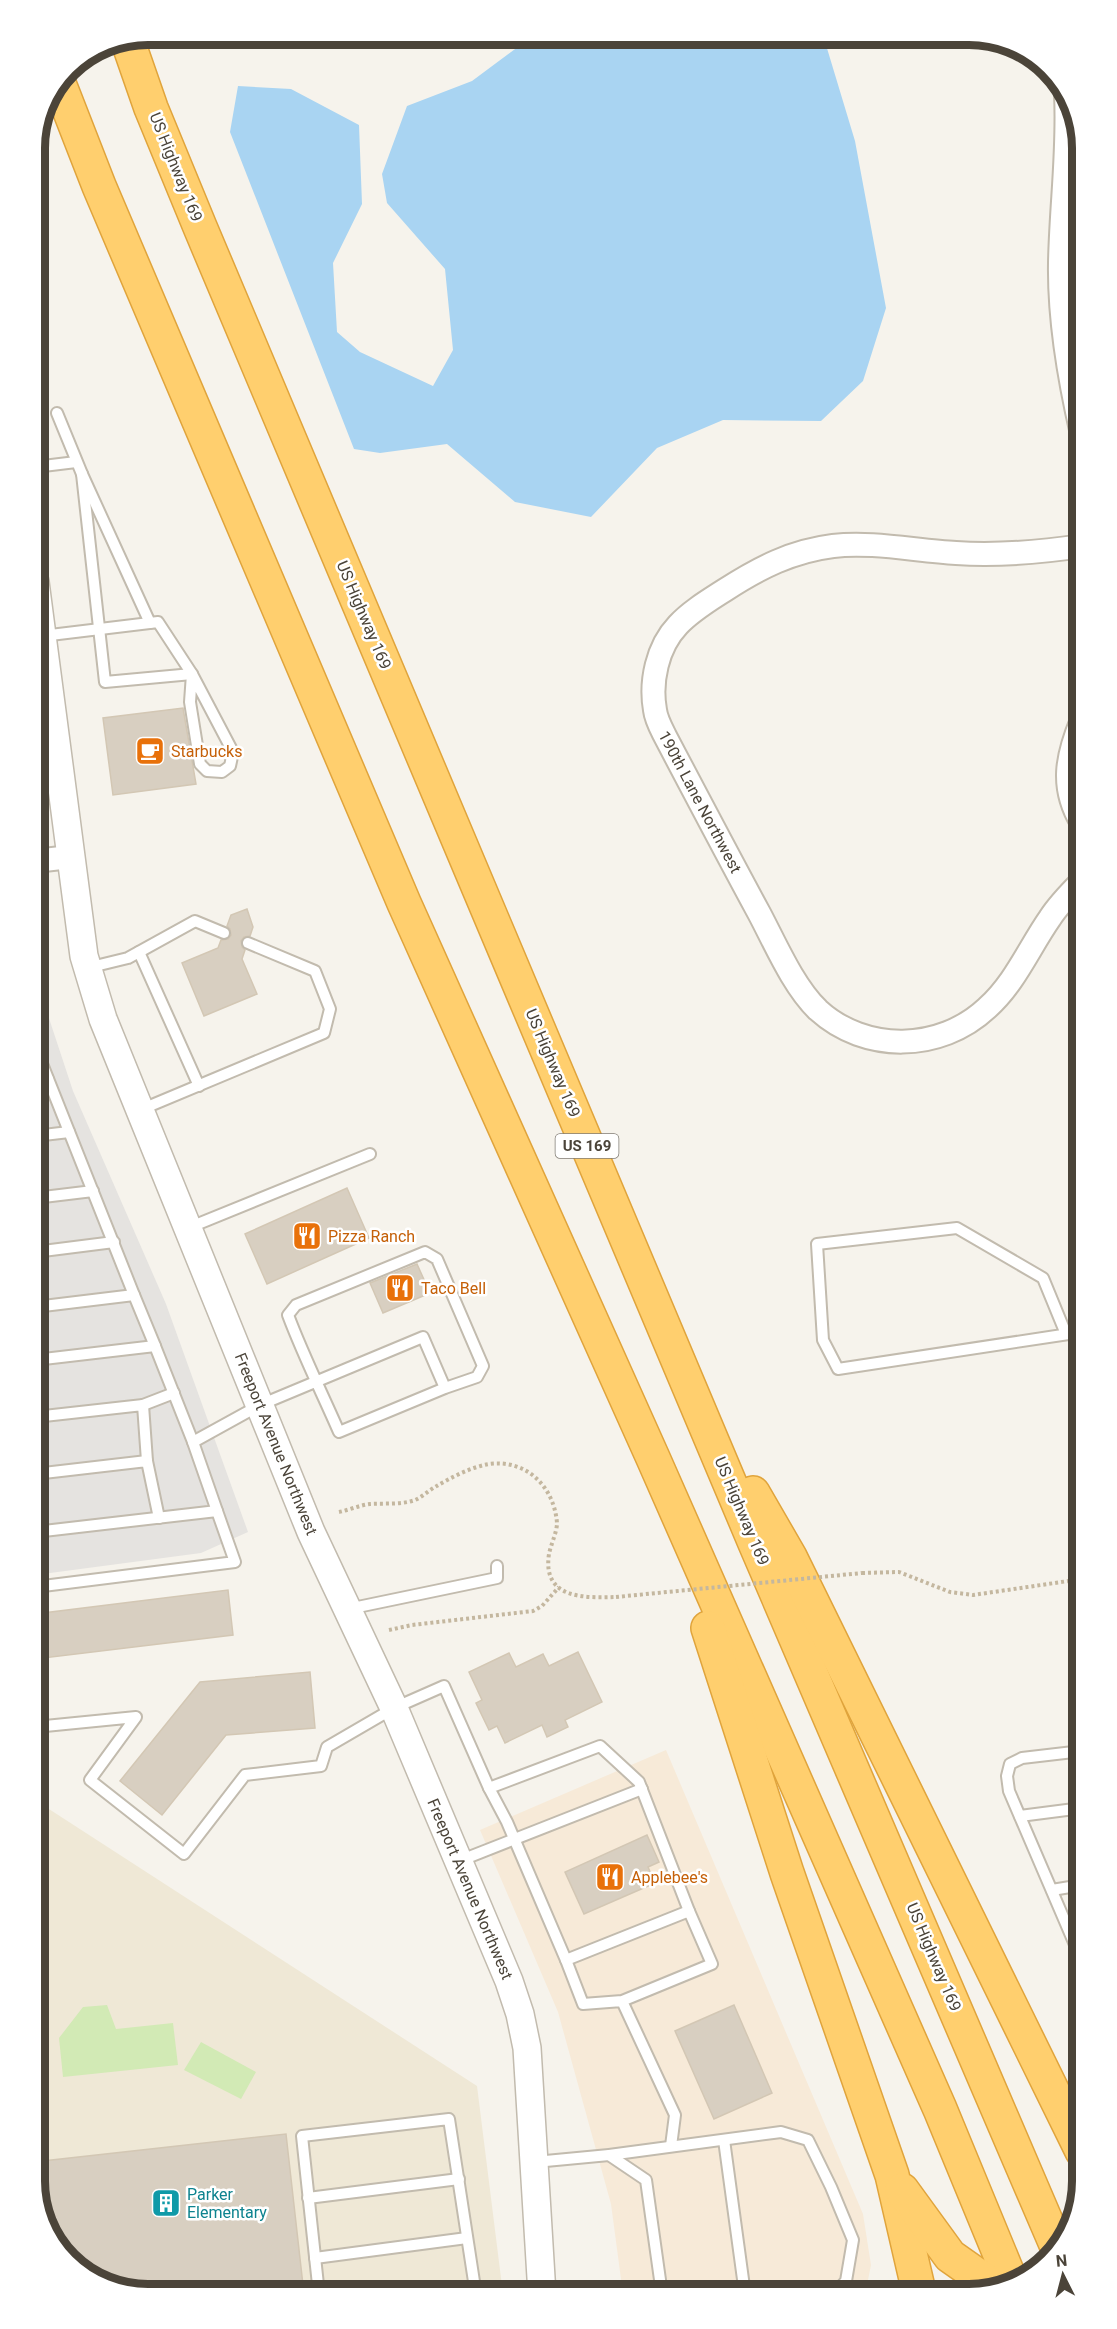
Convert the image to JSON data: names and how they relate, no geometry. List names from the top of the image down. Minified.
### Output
{"streets":{"highway":["US Highway 169","US 169"],"street":["190th Lane Northwest","Freeport Avenue Northwest"]},"places":{"cafe":["Starbucks"],"restaurant":["Pizza Ranch","Taco Bell","Applebee's"],"building":["Parker Elementary"]},"north":"top"}
